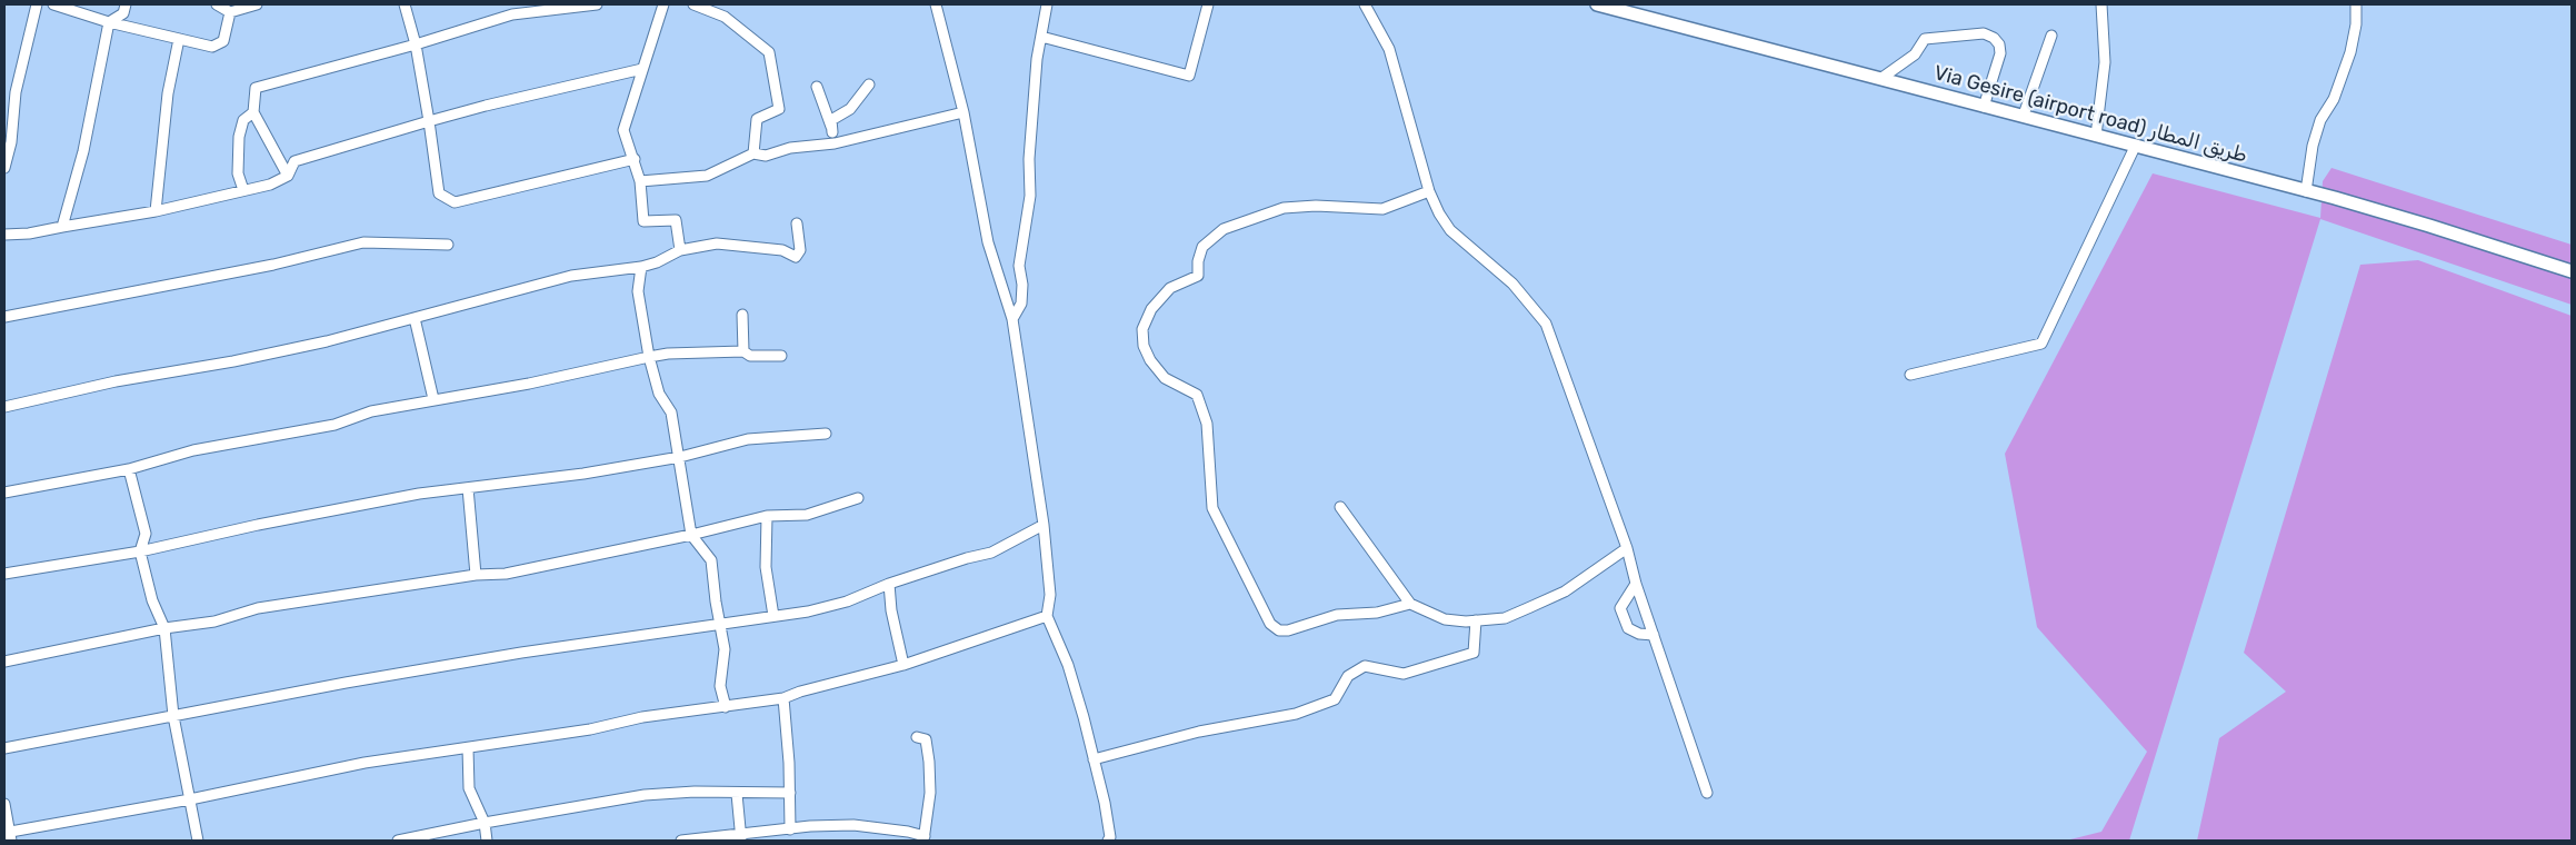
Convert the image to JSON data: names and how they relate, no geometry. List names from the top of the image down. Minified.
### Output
{"streets":{"main road":["Via Gesire (airport road) طريق المطار"]}}
